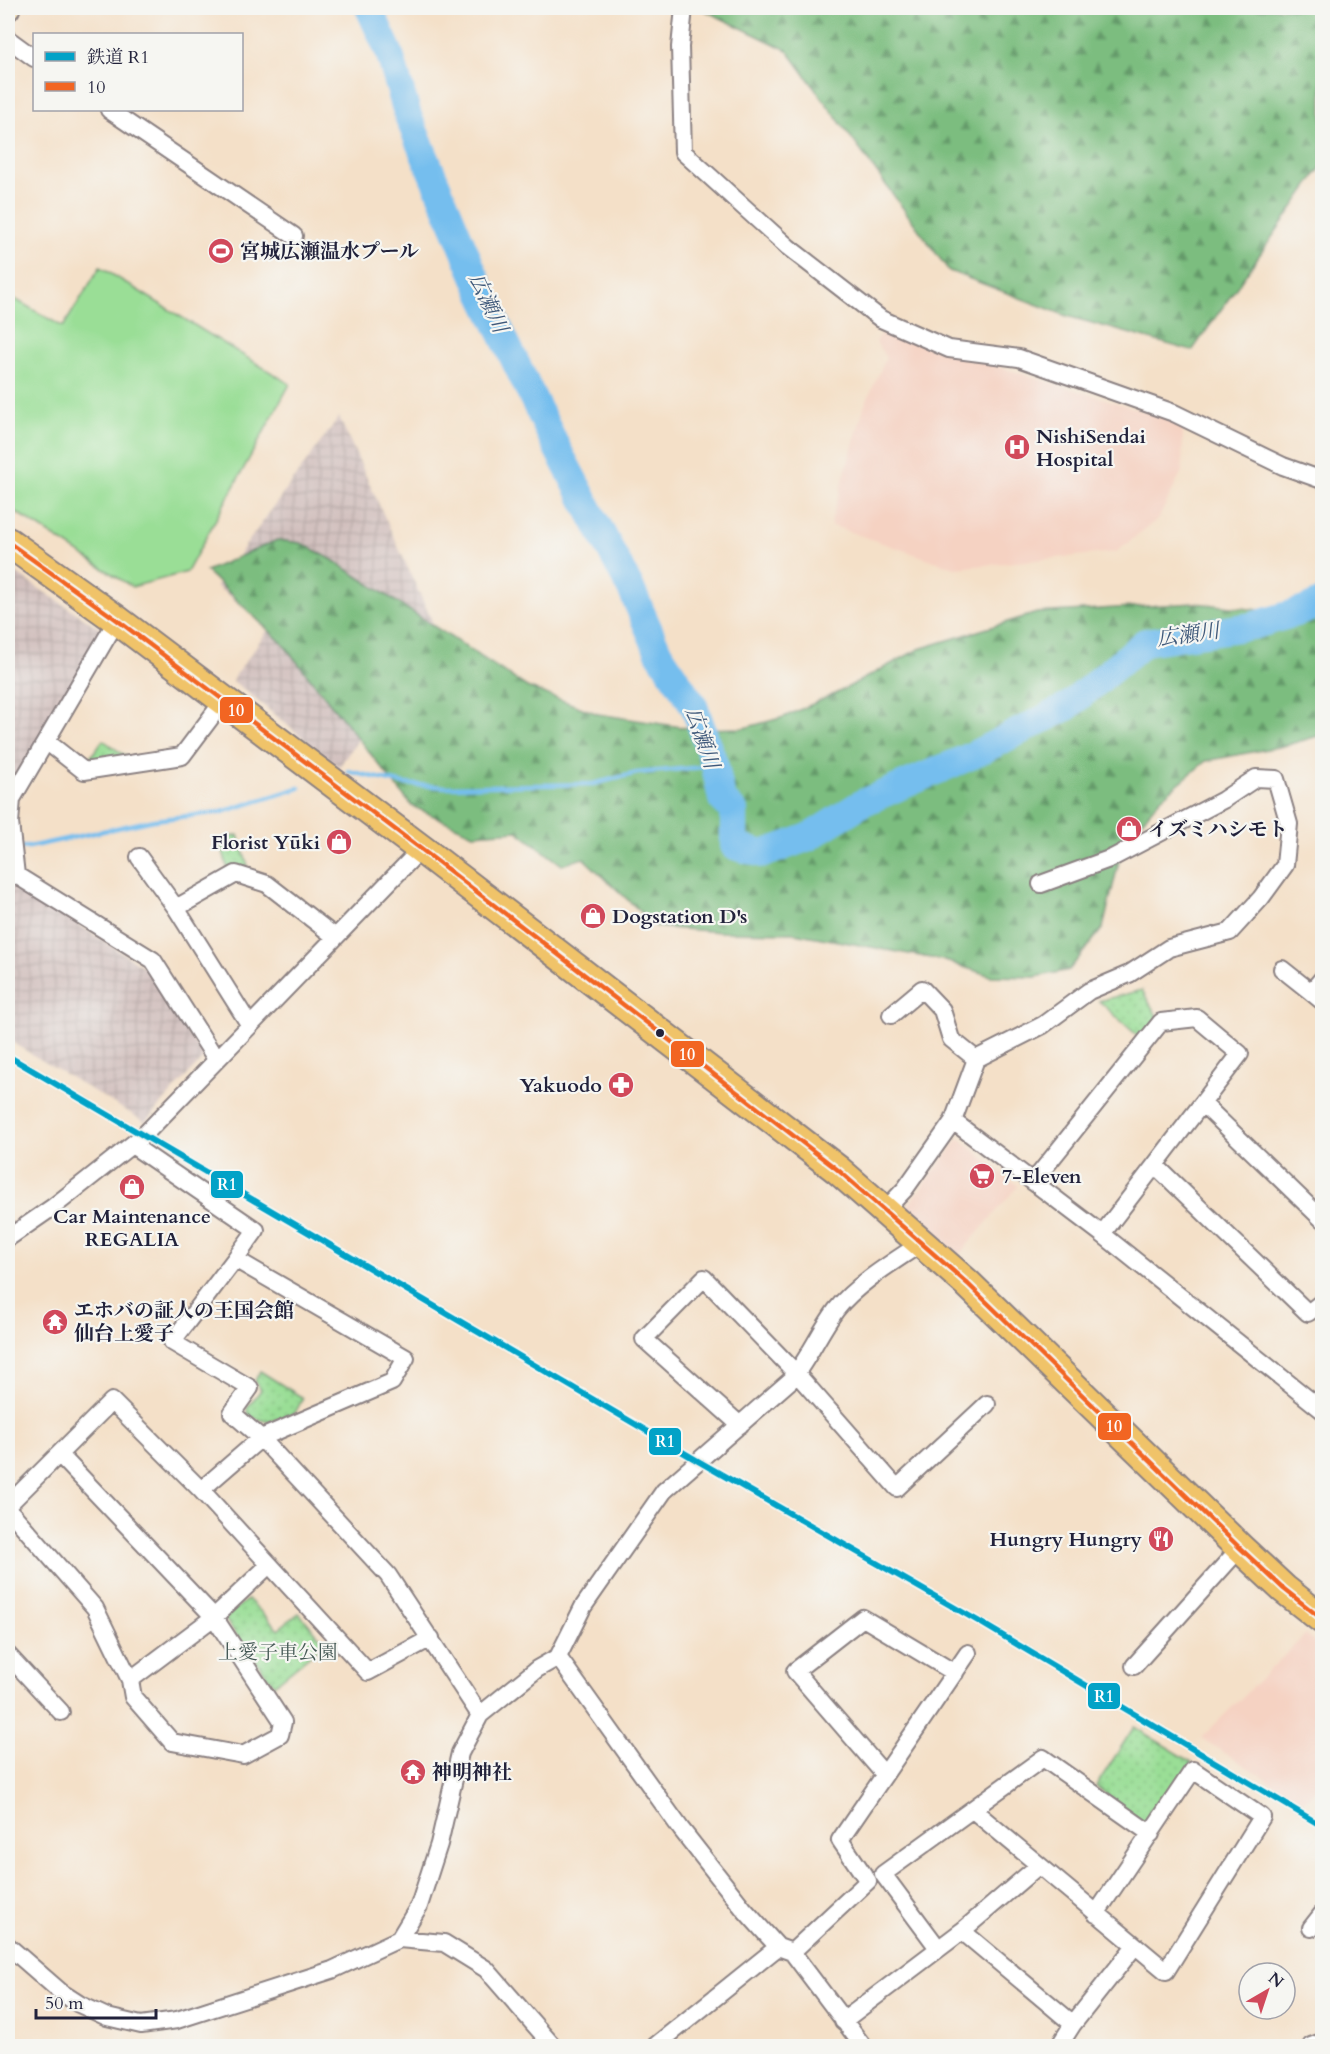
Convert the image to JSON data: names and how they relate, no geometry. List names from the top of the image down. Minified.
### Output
{"water":["広瀬川"],"parks":["上愛子車公園"],"places":{"sports":["宮城広瀬温水プール"],"hospital":["NishiSendai Hospital"],"shop":["イズミハシモト","Florist Yūki","Dogstation D's","Car Maintenance REGALIA"],"pharmacy":["Yakuodo"],"supermarket":["7-Eleven"],"temple":["エホバの証人の王国会館 仙台上愛子","神明神社"],"restaurant":["Hungry Hungry"]},"lines":["transit line 10","rail line R1"],"legend":["鉄道 R1","10"],"scale_bar":"50 m","north":"top right"}
